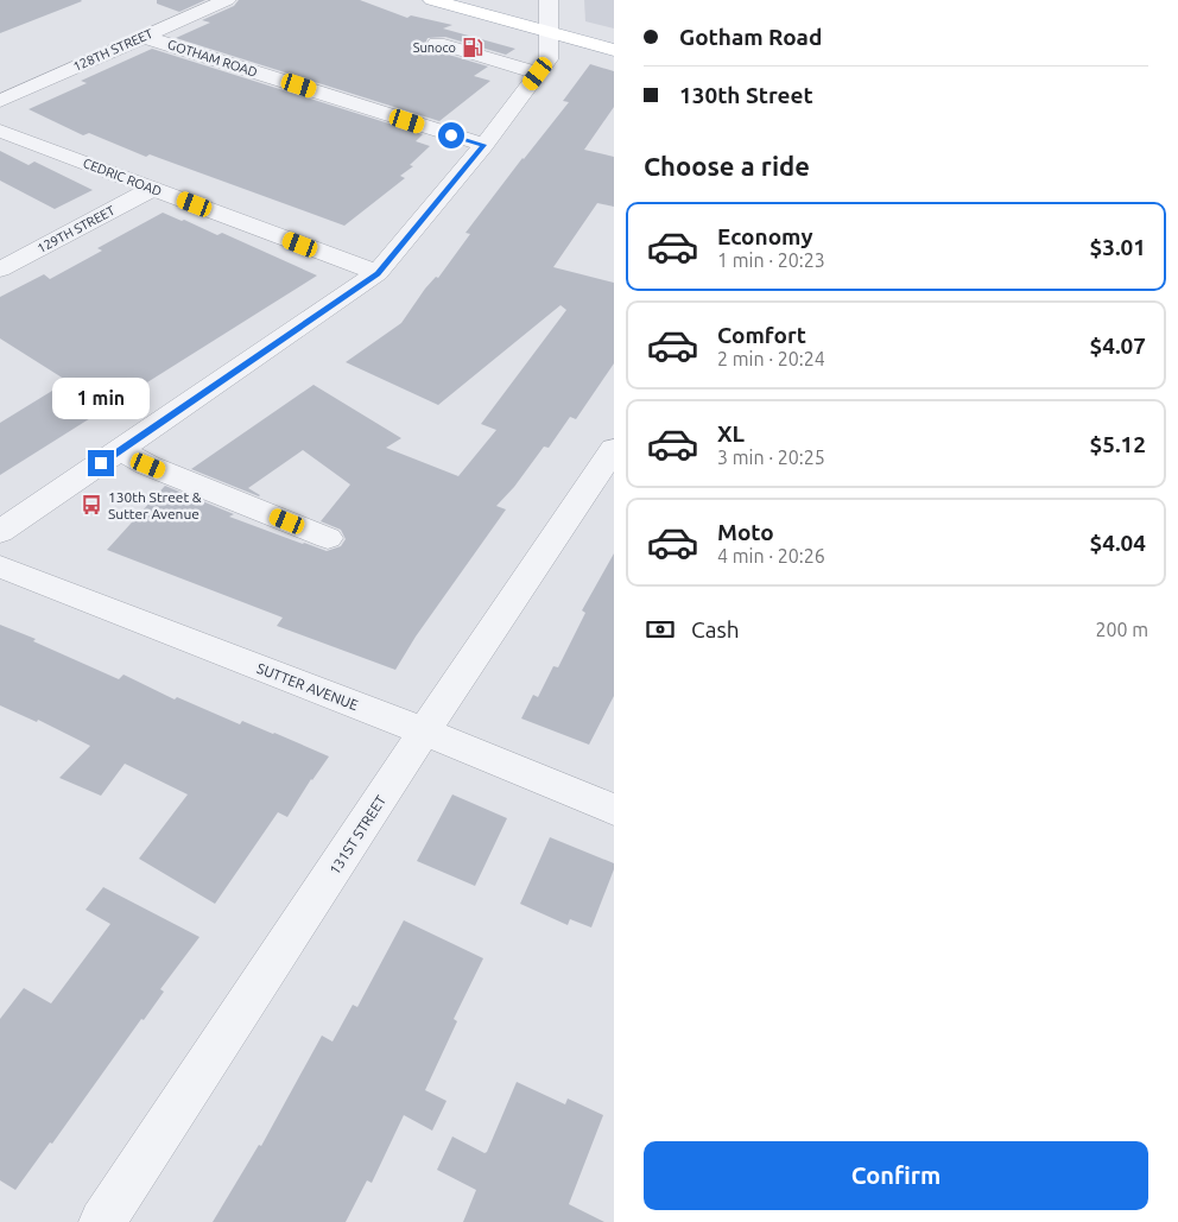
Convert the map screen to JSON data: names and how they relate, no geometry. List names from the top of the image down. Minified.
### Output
{"streets":{"street":["128TH STREET","GOTHAM ROAD","CEDRIC ROAD","129TH STREET","SUTTER AVENUE","131ST STREET"]},"crossings":[["128TH STREET","GOTHAM ROAD"],["CEDRIC ROAD","129TH STREET"],["SUTTER AVENUE","131ST STREET"]],"places":{"fuel station":["Sunoco"],"bus stop":["130th Street & Sutter Avenue"]},"page":{"banner":["Gotham Road","130th Street"],"heading":"Choose a ride","list":[{"name":"Economy","note":"1 min · 20:23","value":"$3.01"},{"name":"Comfort","note":"2 min · 20:24","value":"$4.07"},{"name":"XL","note":"3 min · 20:25","value":"$5.12"},{"name":"Moto","note":"4 min · 20:26","value":"$4.04"}],"bubble":"1 min","pay":["Cash","200 m"],"buttons":"Confirm"}}
